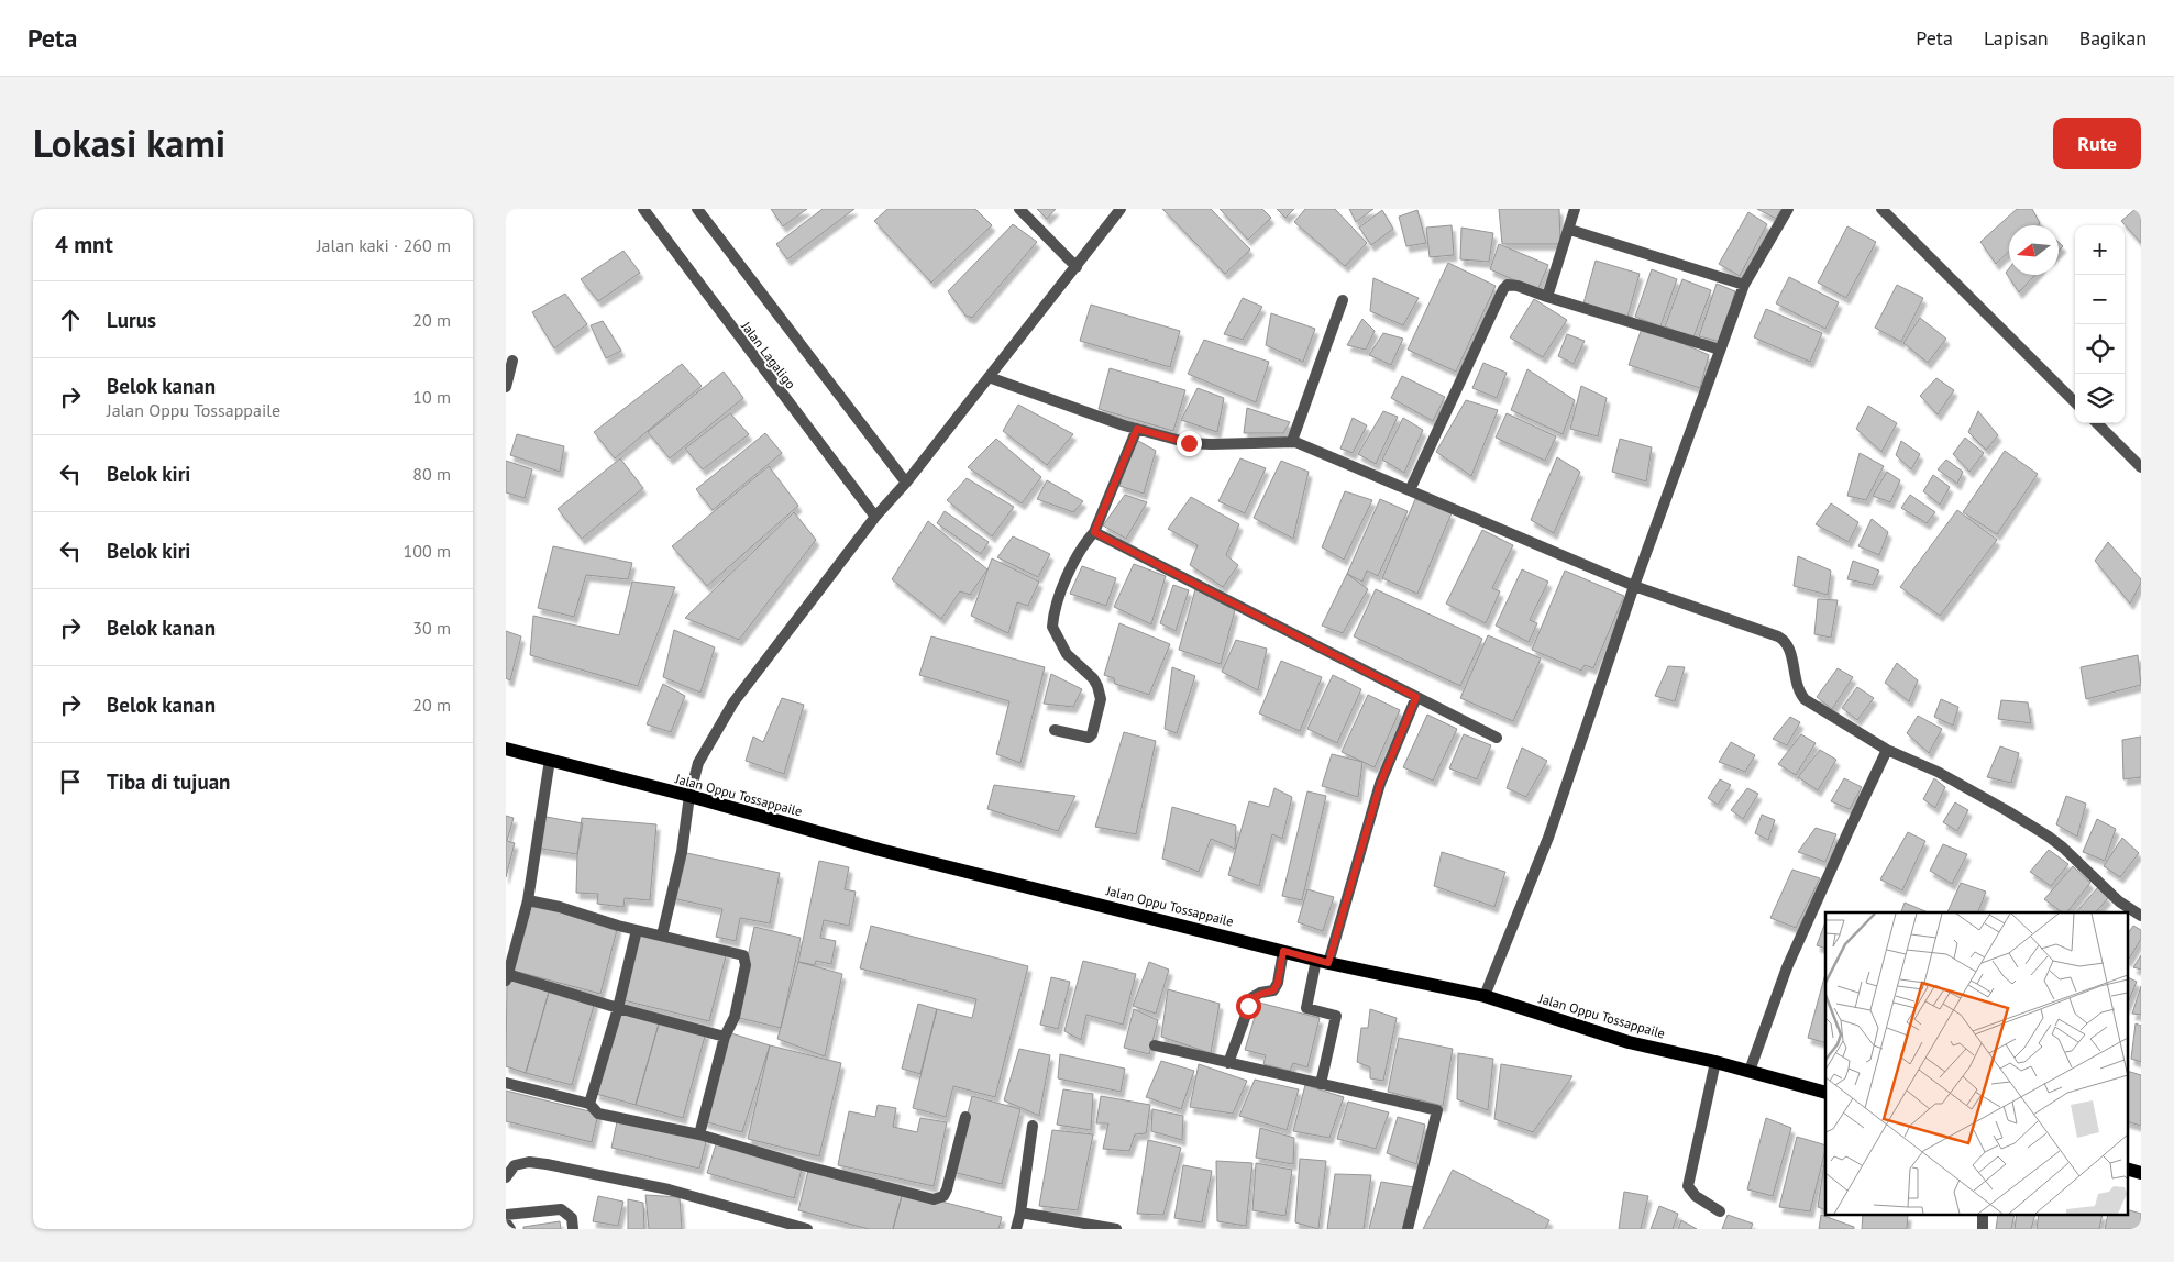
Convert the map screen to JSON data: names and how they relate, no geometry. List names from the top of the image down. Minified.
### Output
{"streets":{"main road":["Jalan Oppu Tossappaile"],"street":["Jalan Lagaligo"]},"north":"left","page":{"header":"Peta","nav":["Peta","Lapisan","Bagikan"],"title":"Lokasi kami","buttons":"Rute","heading":["4 mnt","Jalan kaki · 260 m"],"map_buttons":["+","−"],"list":[["Lurus","20 m"],["Belok kanan","Jalan Oppu Tossappaile","10 m"],["Belok kiri","80 m"],["Belok kiri","100 m"],["Belok kanan","30 m"],["Belok kanan","20 m"],"Tiba di tujuan"]}}
